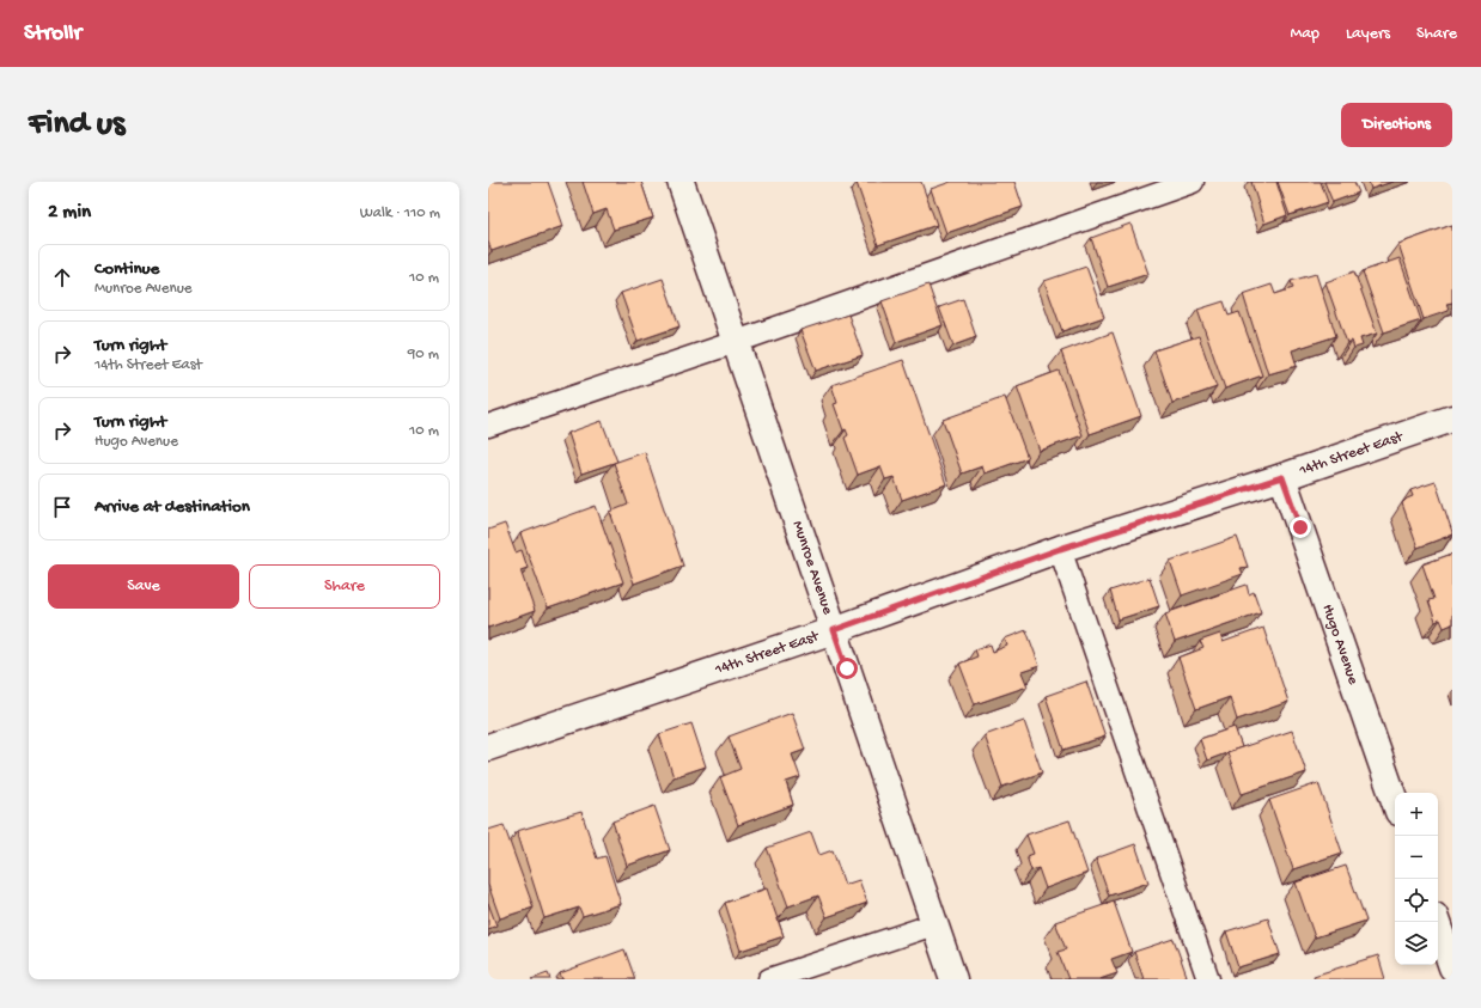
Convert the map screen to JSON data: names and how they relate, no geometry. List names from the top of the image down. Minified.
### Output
{"streets":{"street":["14th Street East","Munroe Avenue","Hugo Avenue"]},"crossings":[["14th Street East","Munroe Avenue"],["14th Street East","Hugo Avenue"]],"page":{"header":"Strollr","nav":["Map","Layers","Share"],"buttons":["Directions",["Save","Share"]],"title":"Find us","heading":["2 min","Walk · 110 m"],"list":[["Continue","Munroe Avenue","10 m"],["Turn right","14th Street East","90 m"],["Turn right","Hugo Avenue","10 m"],"Arrive at destination"],"map_buttons":["+","−"]}}
